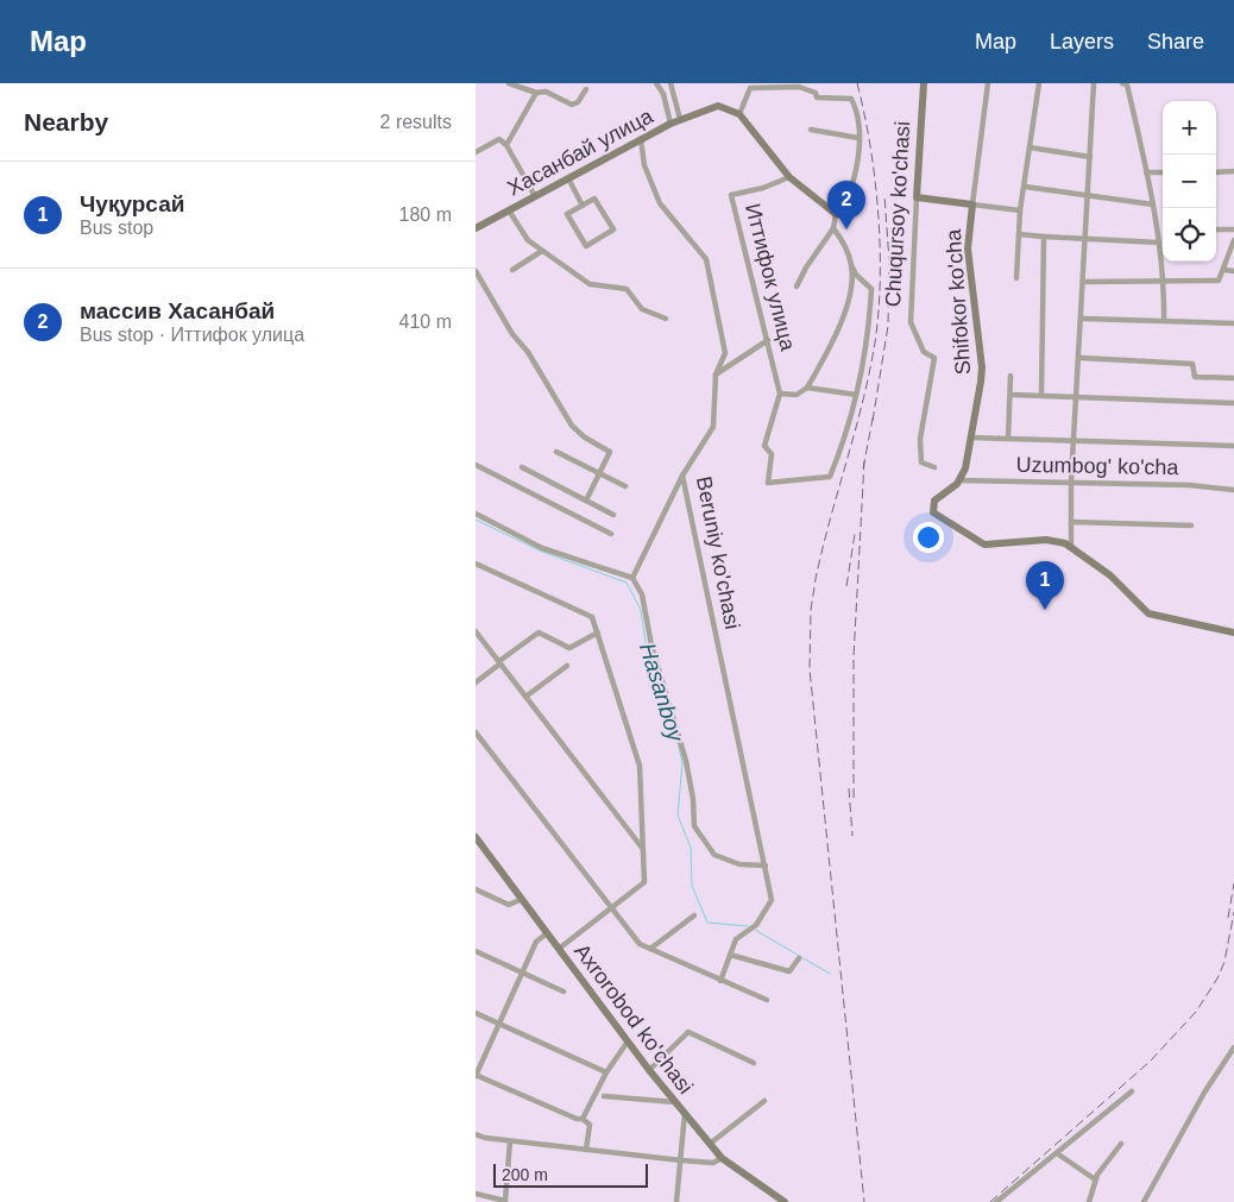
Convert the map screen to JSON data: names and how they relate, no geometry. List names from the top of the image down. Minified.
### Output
{"streets":{"street":["Хасанбай улица","Chuqursoy ko'chasi","Иттифок улица","Shifokor ko'cha","Uzumbog' ko'cha","Beruniy ko'chasi","Axrorobod ko'chasi"]},"crossings":[["Хасанбай улица","Beruniy ko'chasi"],["Shifokor ko'cha","Uzumbog' ko'cha"]],"water":["Hasanboy"],"scale_bar":"200 m","page":{"header":"Map","nav":["Map","Layers","Share"],"heading":["Nearby","2 results"],"map_buttons":["+","−"],"list":[{"mark":"1","name":"Чуқурсай","note":"Bus stop","value":"180 m"},{"mark":"2","name":"массив Хасанбай","note":"Bus stop · Иттифок улица","value":"410 m"}],"pins":["2","1"],"scale":"200 m"}}
